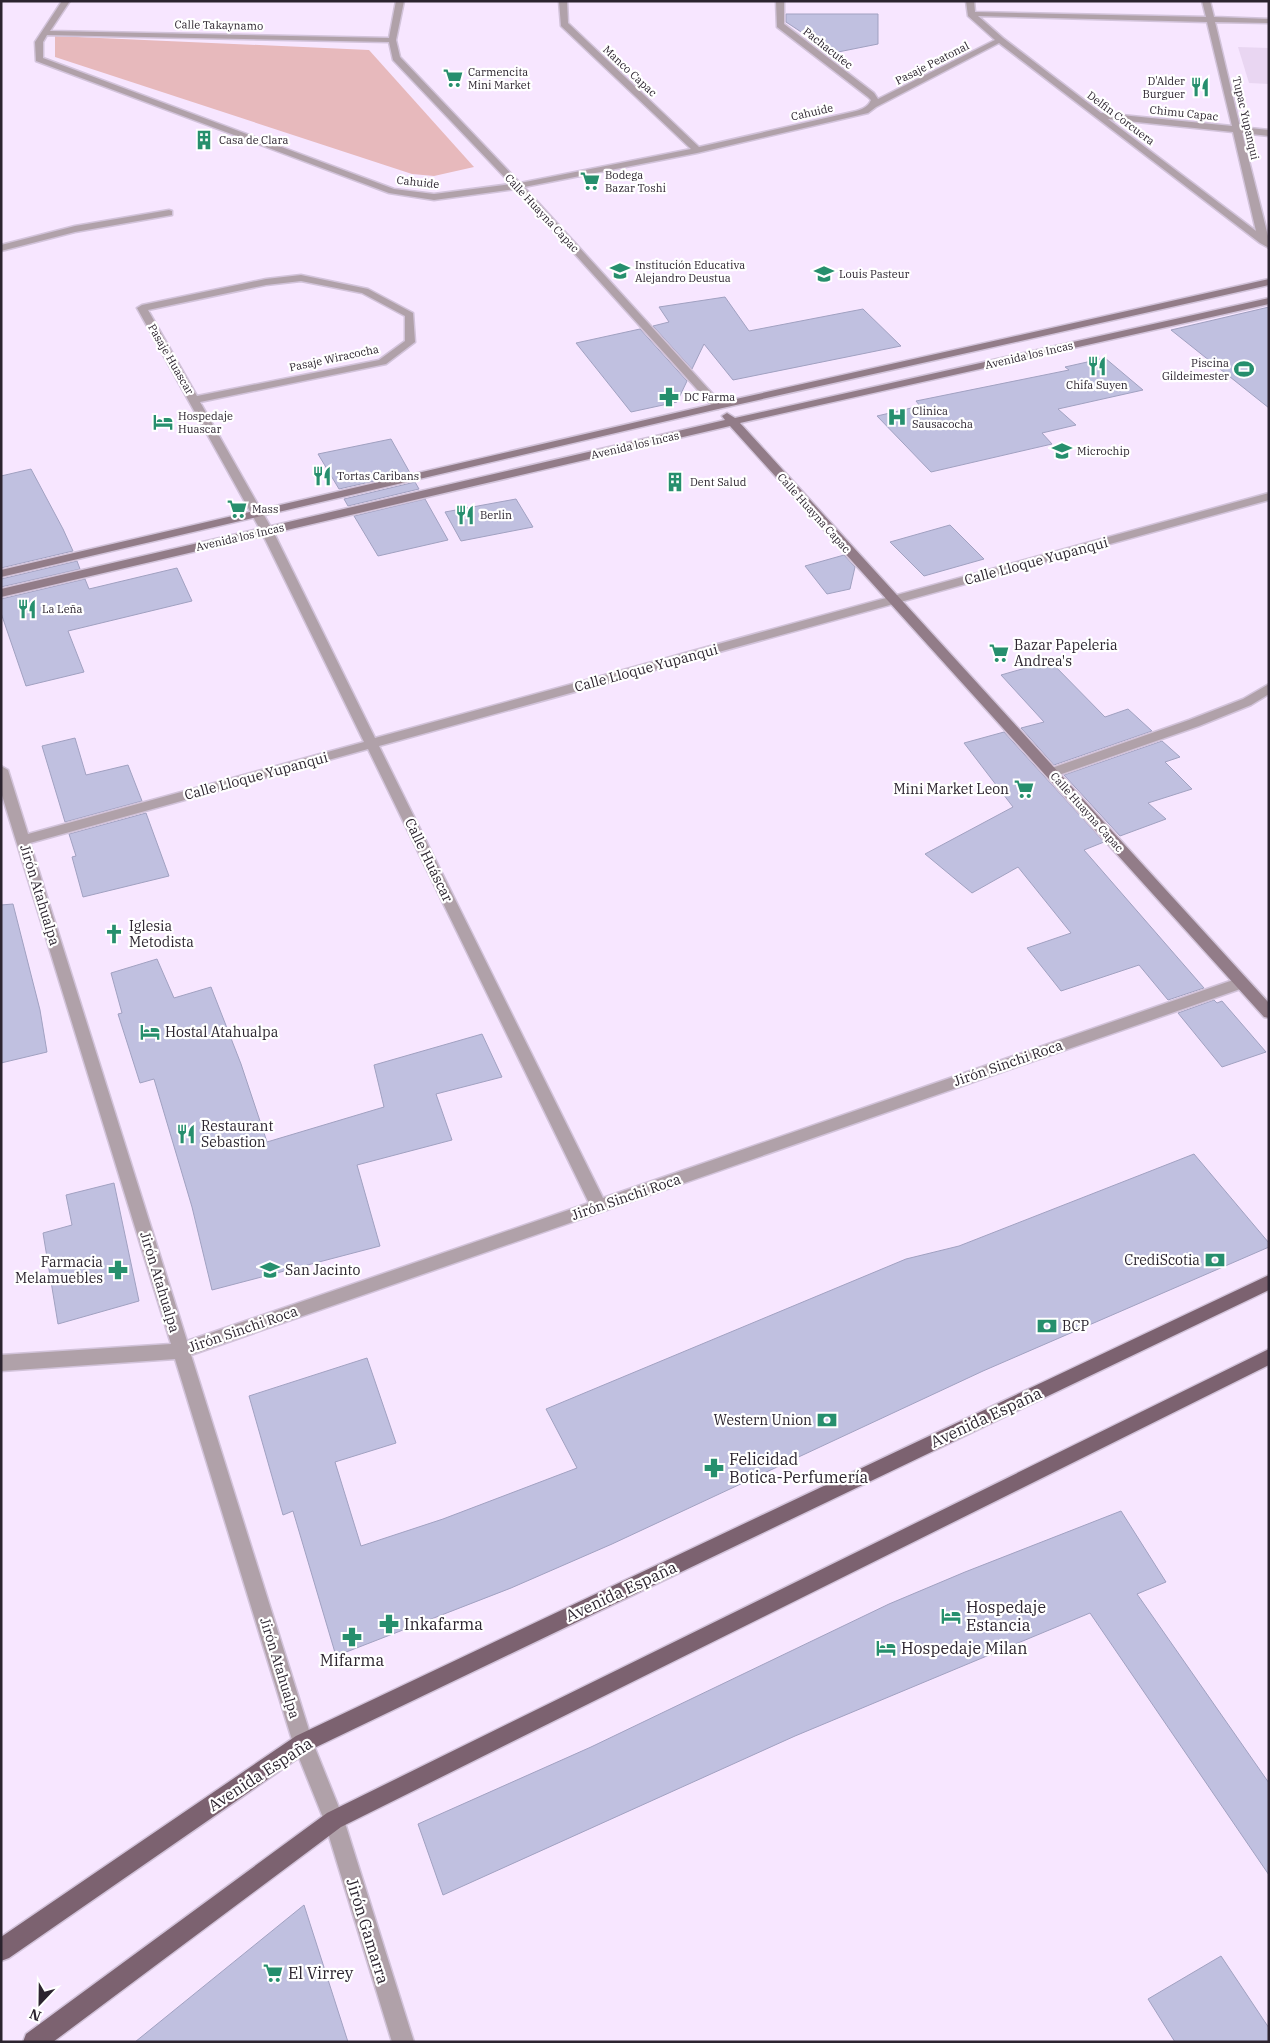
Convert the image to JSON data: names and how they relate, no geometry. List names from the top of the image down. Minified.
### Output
{"streets":{"main road":["Avenida España"],"street":["Calle Takaynamo","Pachacutec","Pasaje Peatonal","Manco Capac","Cahuide","Chimu Capac","Delfin Corcuera","Tupac Yupanqui","Calle Huayna Capac","Avenida los Incas","Pasaje Wiracocha","Pasaje Huascar","Calle Lloque Yupanqui","Calle Huáscar","Jirón Atahualpa","Jirón Sinchi Roca","Jirón Gamarra"]},"crossings":[["Calle Takaynamo","Cahuide"],["Calle Takaynamo","Calle Huayna Capac"],["Pachacutec","Pasaje Peatonal"],["Pachacutec","Cahuide"],["Pasaje Peatonal","Cahuide"],["Pasaje Peatonal","Delfin Corcuera"],["Manco Capac","Cahuide"],["Cahuide","Calle Huayna Capac"],["Chimu Capac","Delfin Corcuera"],["Chimu Capac","Tupac Yupanqui"],["Delfin Corcuera","Tupac Yupanqui"],["Calle Huayna Capac","Avenida los Incas"],["Calle Huayna Capac","Calle Lloque Yupanqui"],["Calle Huayna Capac","Jirón Sinchi Roca"],["Avenida los Incas","Pasaje Huascar"],["Avenida los Incas","Calle Huáscar"],["Pasaje Wiracocha","Pasaje Huascar"],["Pasaje Huascar","Calle Huáscar"],["Calle Lloque Yupanqui","Calle Huáscar"],["Calle Lloque Yupanqui","Jirón Atahualpa"],["Calle Huáscar","Jirón Sinchi Roca"],["Jirón Atahualpa","Jirón Sinchi Roca"],["Jirón Atahualpa","Avenida España"],["Jirón Atahualpa","Jirón Gamarra"]],"places":{"supermarket":["Carmencita Mini Market","Bodega Bazar Toshi","Mass","Bazar Papeleria Andrea's","Mini Market Leon","El Virrey"],"restaurant":["D'Alder Burguer","Chifa Suyen","Tortas Caribans","Berlin","La Leña","Restaurant Sebastion"],"building":["Casa de Clara","Dent Salud"],"school or university":["Institución Educativa Alejandro Deustua","Louis Pasteur","Microchip","San Jacinto"],"sports":["Piscina Gildeimester"],"pharmacy":["DC Farma","Farmacia Melamuebles","Felicidad Botica-Perfumería","Inkafarma","Mifarma"],"hospital":["Clinica Sausacocha"],"hotel":["Hospedaje Huascar","Hostal Atahualpa","Hospedaje Estancia","Hospedaje Milan"],"church":["Iglesia Metodista"],"bank":["CrediScotia","BCP","Western Union"]},"north":"bottom"}
